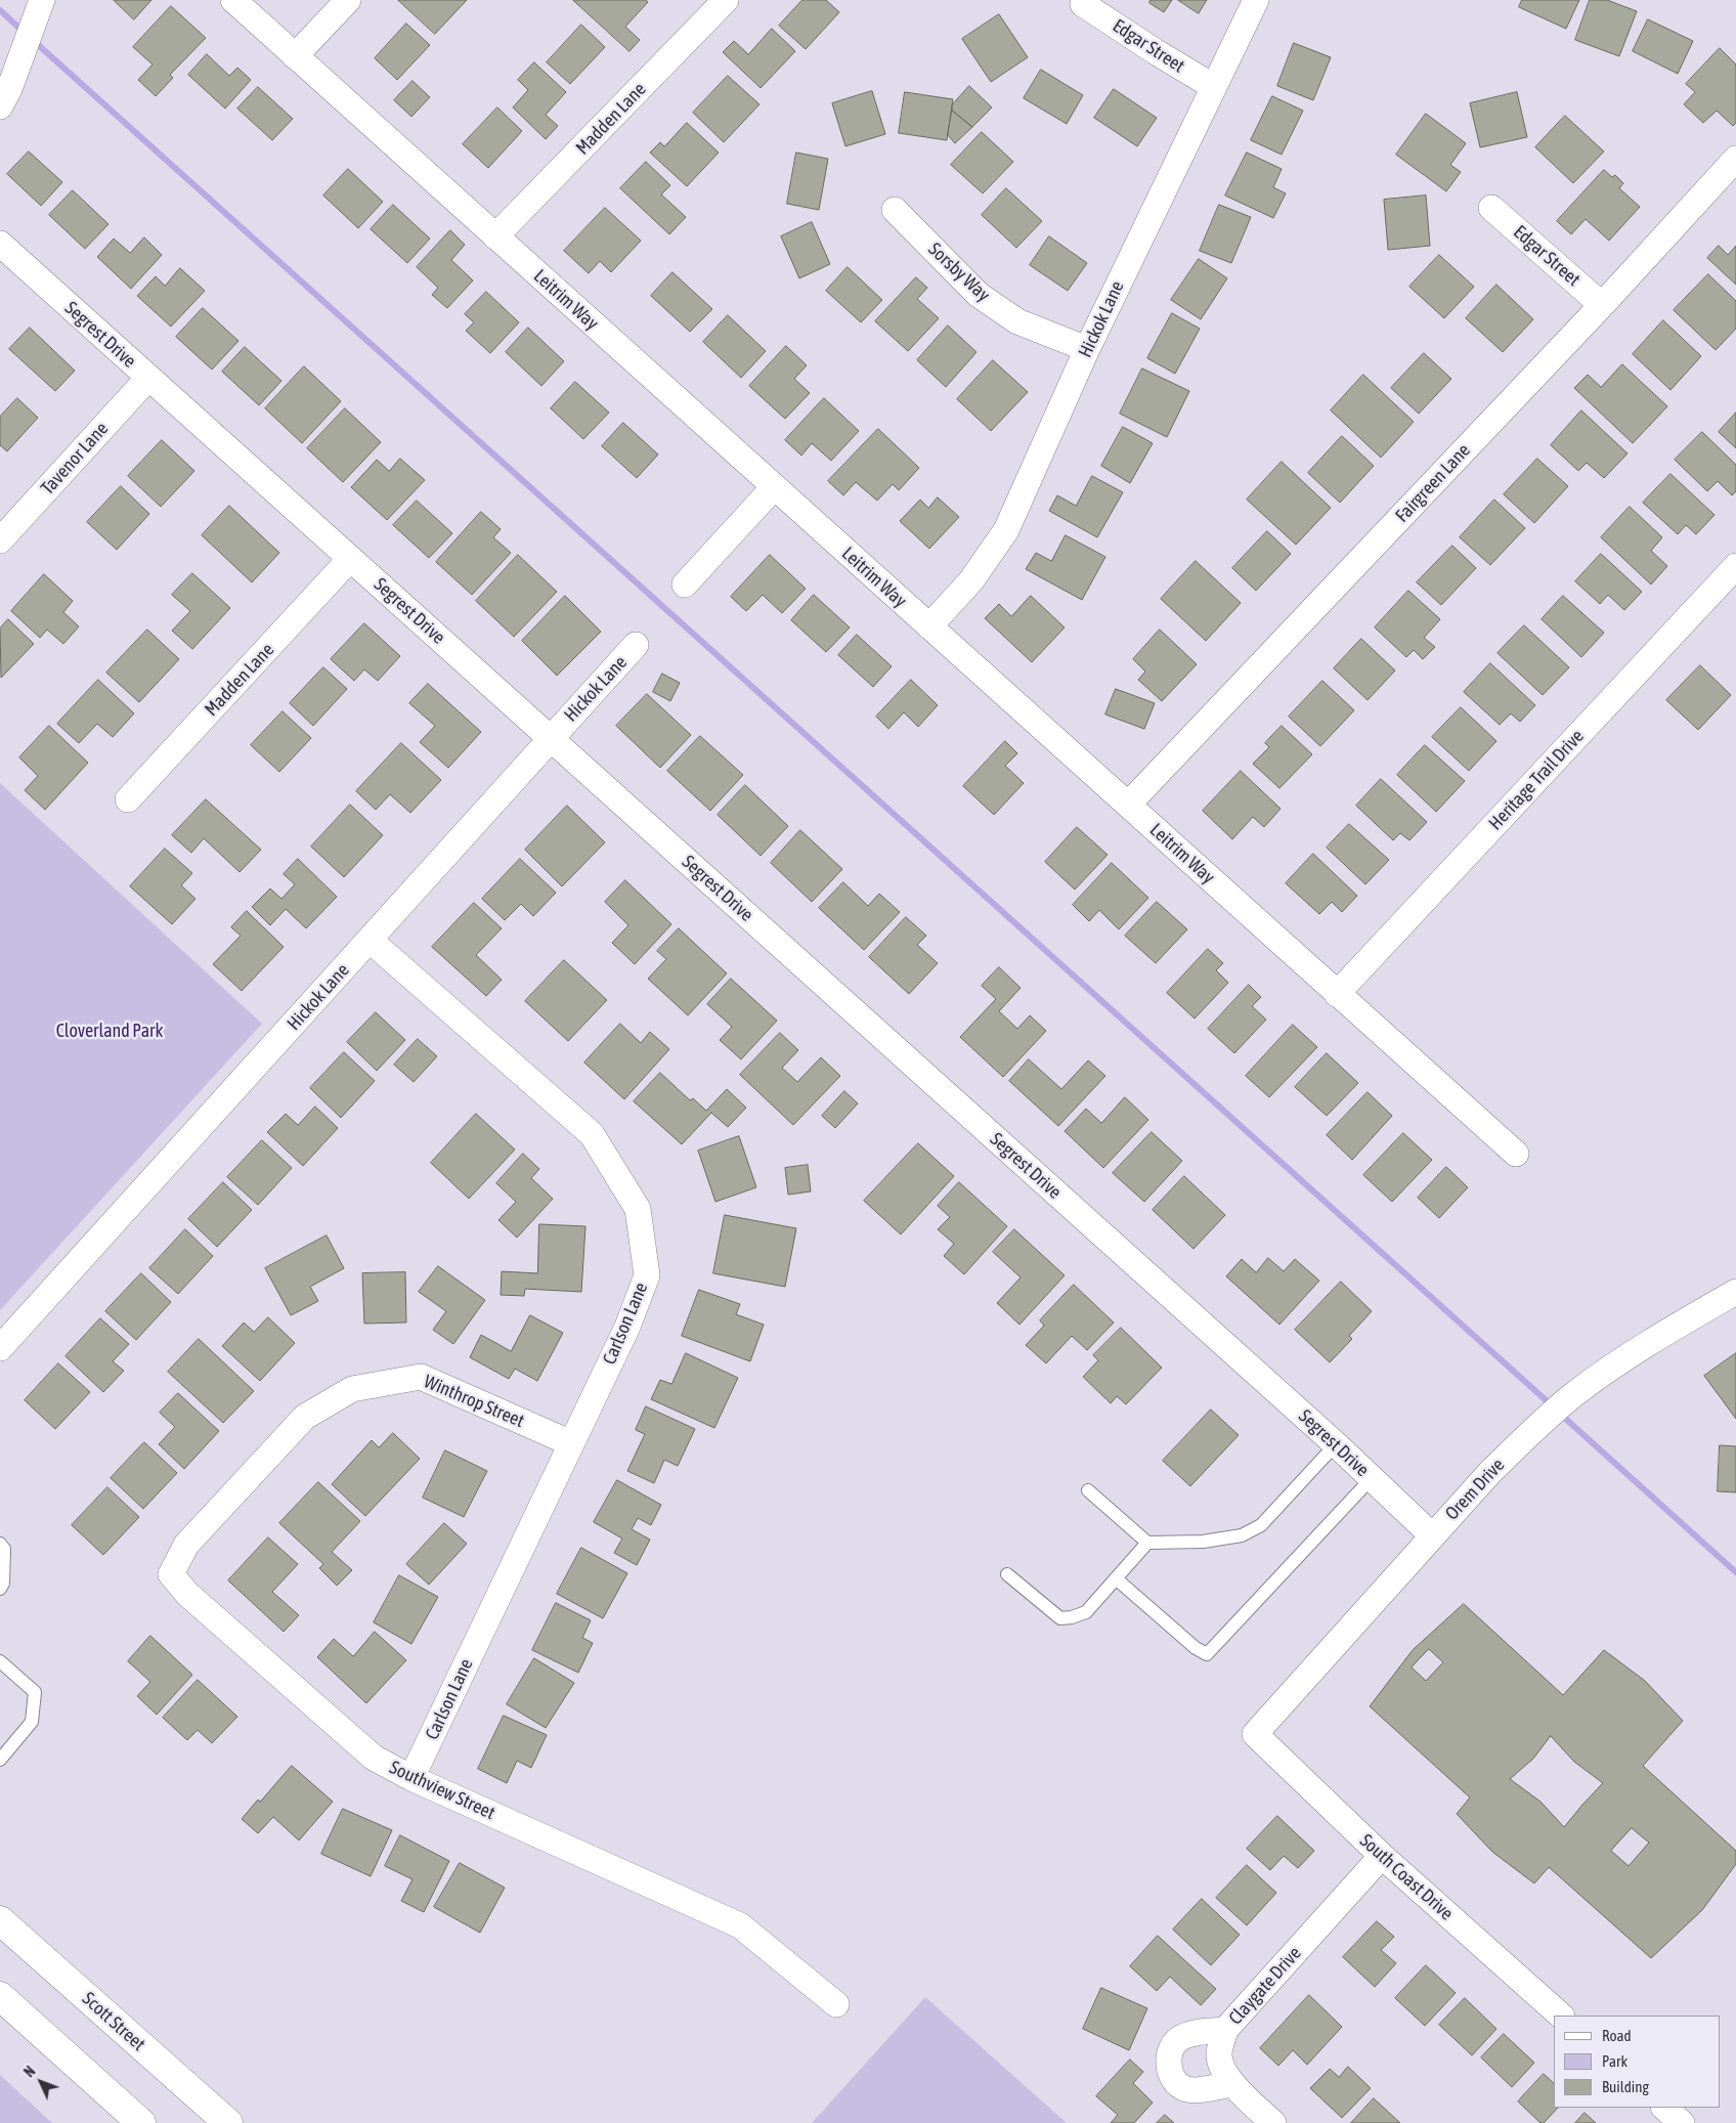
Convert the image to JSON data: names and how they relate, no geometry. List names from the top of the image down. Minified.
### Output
{"streets":{"main road":["Scott Street"],"street":["Edgar Street","Madden Lane","Sorsby Way","Leitrim Way","Hickok Lane","Segrest Drive","Tavenor Lane","Fairgreen Lane","Heritage Trail Drive","Carlson Lane","Winthrop Street","Orem Drive","Southview Street","South Coast Drive","Claygate Drive"]},"crossings":[["Edgar Street","Hickok Lane"],["Edgar Street","Fairgreen Lane"],["Madden Lane","Leitrim Way"],["Madden Lane","Segrest Drive"],["Sorsby Way","Hickok Lane"],["Leitrim Way","Hickok Lane"],["Leitrim Way","Fairgreen Lane"],["Leitrim Way","Heritage Trail Drive"],["Hickok Lane","Segrest Drive"],["Hickok Lane","Carlson Lane"],["Segrest Drive","Tavenor Lane"],["Segrest Drive","Orem Drive"],["Carlson Lane","Winthrop Street"],["Carlson Lane","Southview Street"],["Winthrop Street","Southview Street"],["Orem Drive","South Coast Drive"],["South Coast Drive","Claygate Drive"]],"parks":["Cloverland Park"],"legend":["Road","Park","Building"],"north":"top left"}
